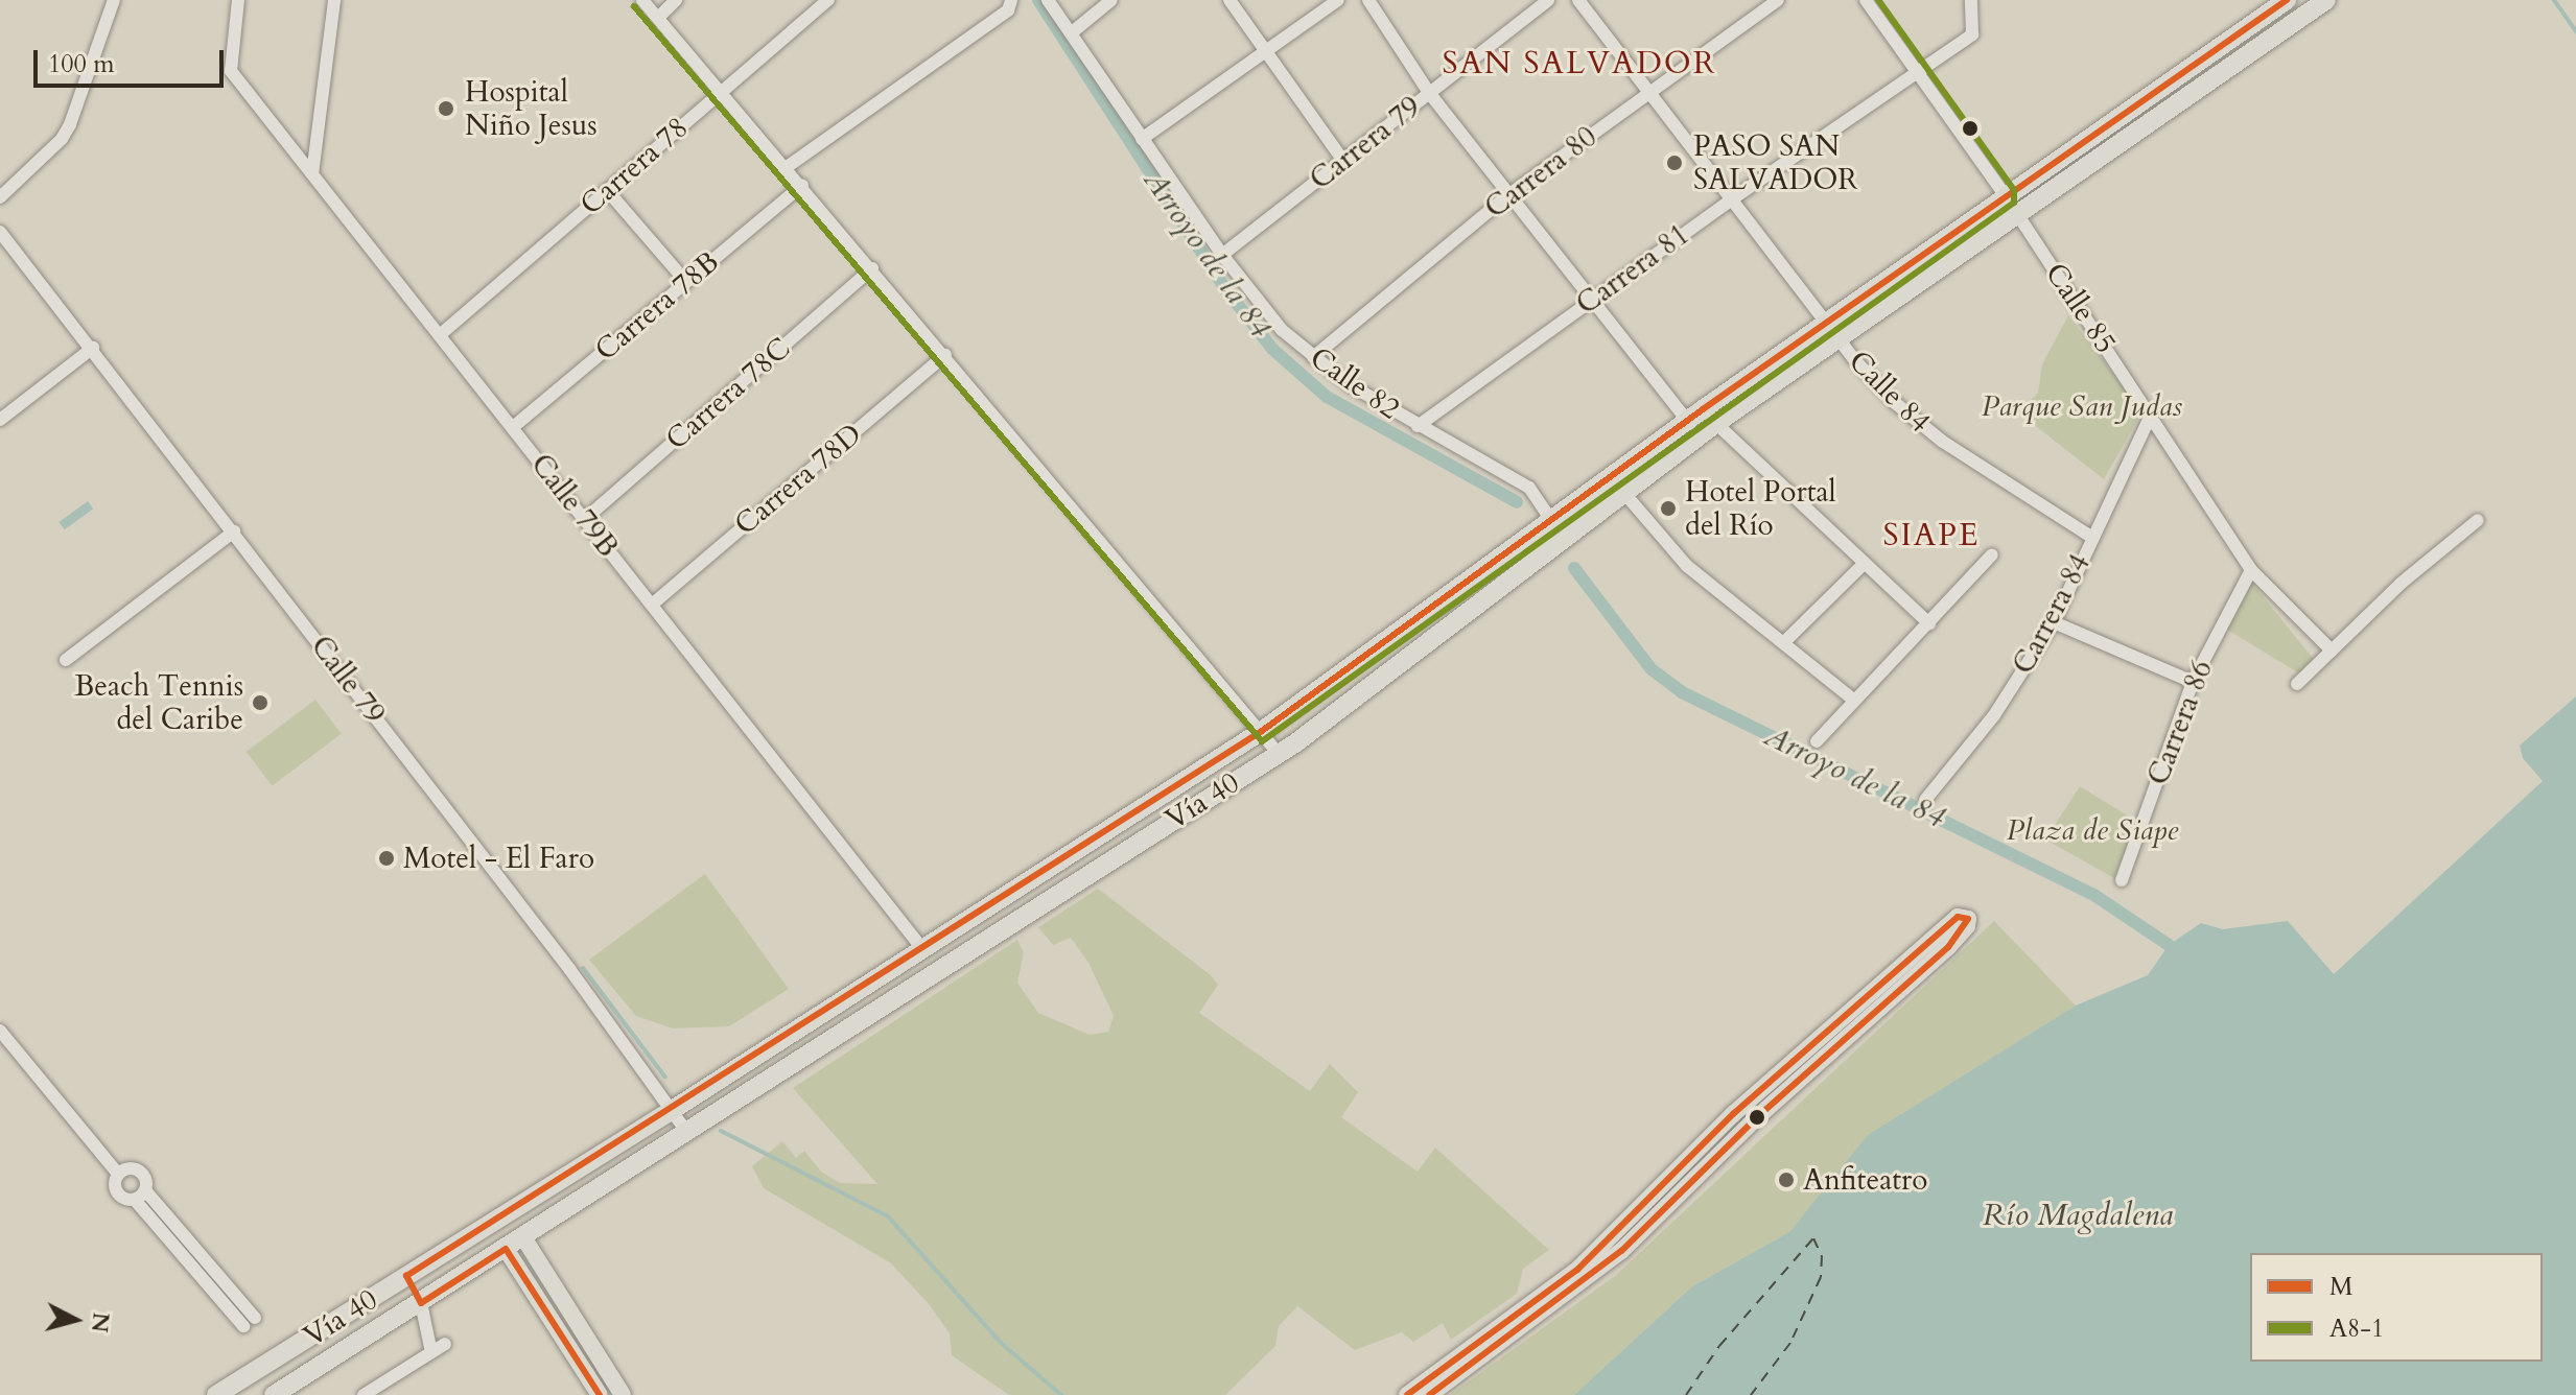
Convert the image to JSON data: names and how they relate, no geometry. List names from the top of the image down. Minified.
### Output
{"streets":{"highway":["Vía 40"],"street":["Carrera 79","Carrera 78","Carrera 80","Carrera 81","Carrera 78B","Calle 85","Calle 82","Calle 84","Carrera 78C","Carrera 78D","Calle 79B","Carrera 84","Calle 79","Carrera 86"]},"crossings":[["Carrera 79","Calle 82"],["Carrera 78","Calle 79B"],["Carrera 80","Calle 82"],["Carrera 80","Calle 84"],["Carrera 81","Calle 85"],["Carrera 81","Calle 82"],["Carrera 81","Calle 84"],["Carrera 78B","Calle 79B"],["Calle 85","Carrera 84"],["Calle 85","Carrera 86"],["Calle 85","Vía 40"],["Calle 82","Vía 40"],["Calle 84","Carrera 84"],["Calle 84","Vía 40"],["Carrera 78C","Calle 79B"],["Carrera 78D","Calle 79B"],["Calle 79B","Vía 40"],["Calle 79","Vía 40"]],"districts":["SAN SALVADOR","SIAPE"],"water":["Arroyo de la 84","Río Magdalena"],"parks":["Parque San Judas","Plaza de Siape"],"places":["Hospital Niño Jesus","PASO SAN SALVADOR","Hotel Portal del Río","Beach Tennis del Caribe","Motel - El Faro","Anfiteatro"],"lines":["transit line M","transit line A8-1"],"legend":["M","A8-1"],"scale_bar":"100 m","north":"right"}
